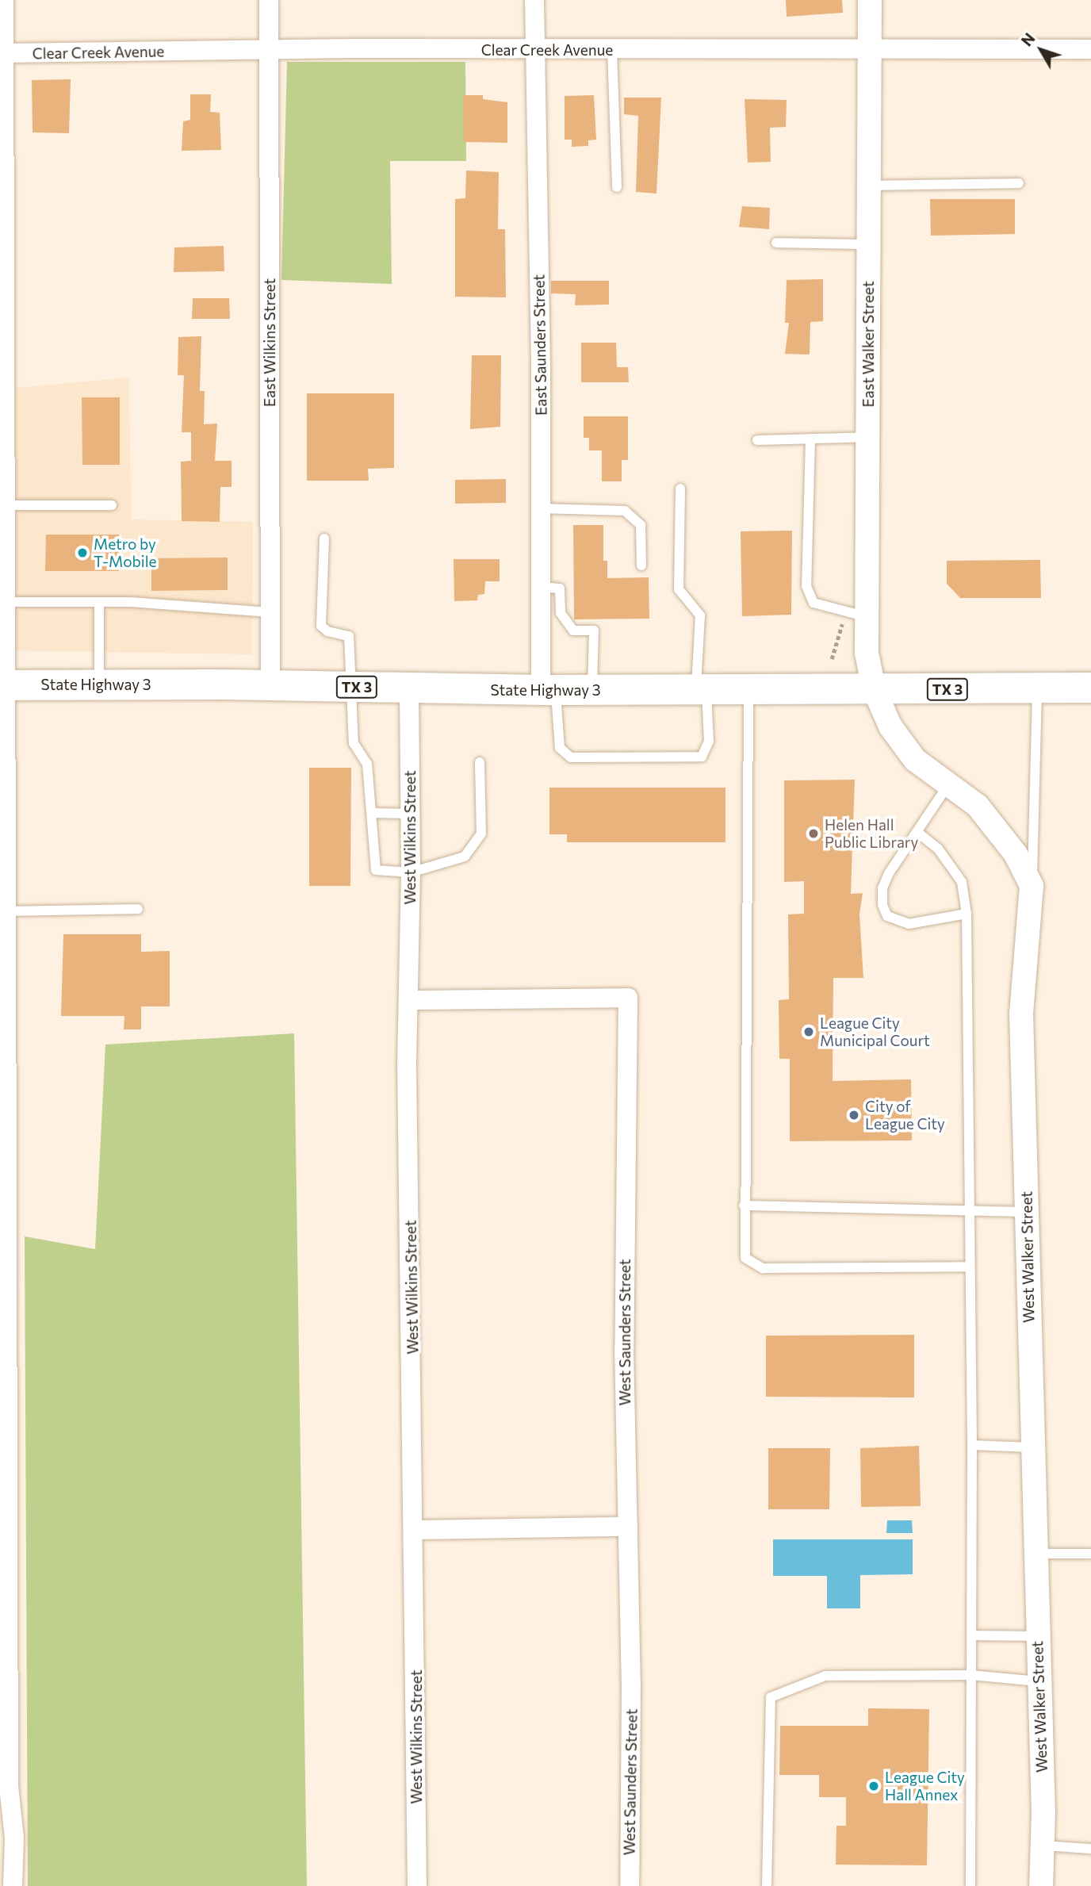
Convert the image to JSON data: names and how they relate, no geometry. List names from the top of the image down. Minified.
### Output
{"streets":{"main road":["State Highway 3","TX 3"],"street":["Clear Creek Avenue","East Wilkins Street","East Walker Street","East Saunders Street","West Wilkins Street","West Walker Street","West Saunders Street"]},"crossings":[["Clear Creek Avenue","East Wilkins Street"],["Clear Creek Avenue","East Walker Street"],["Clear Creek Avenue","East Saunders Street"],["East Wilkins Street","State Highway 3"],["East Walker Street","State Highway 3"],["East Saunders Street","State Highway 3"],["State Highway 3","West Wilkins Street"],["West Wilkins Street","West Saunders Street"]],"places":["Metro by T-Mobile","Helen Hall Public Library","League City Municipal Court","City of League City","League City Hall Annex"],"north":"top left"}
